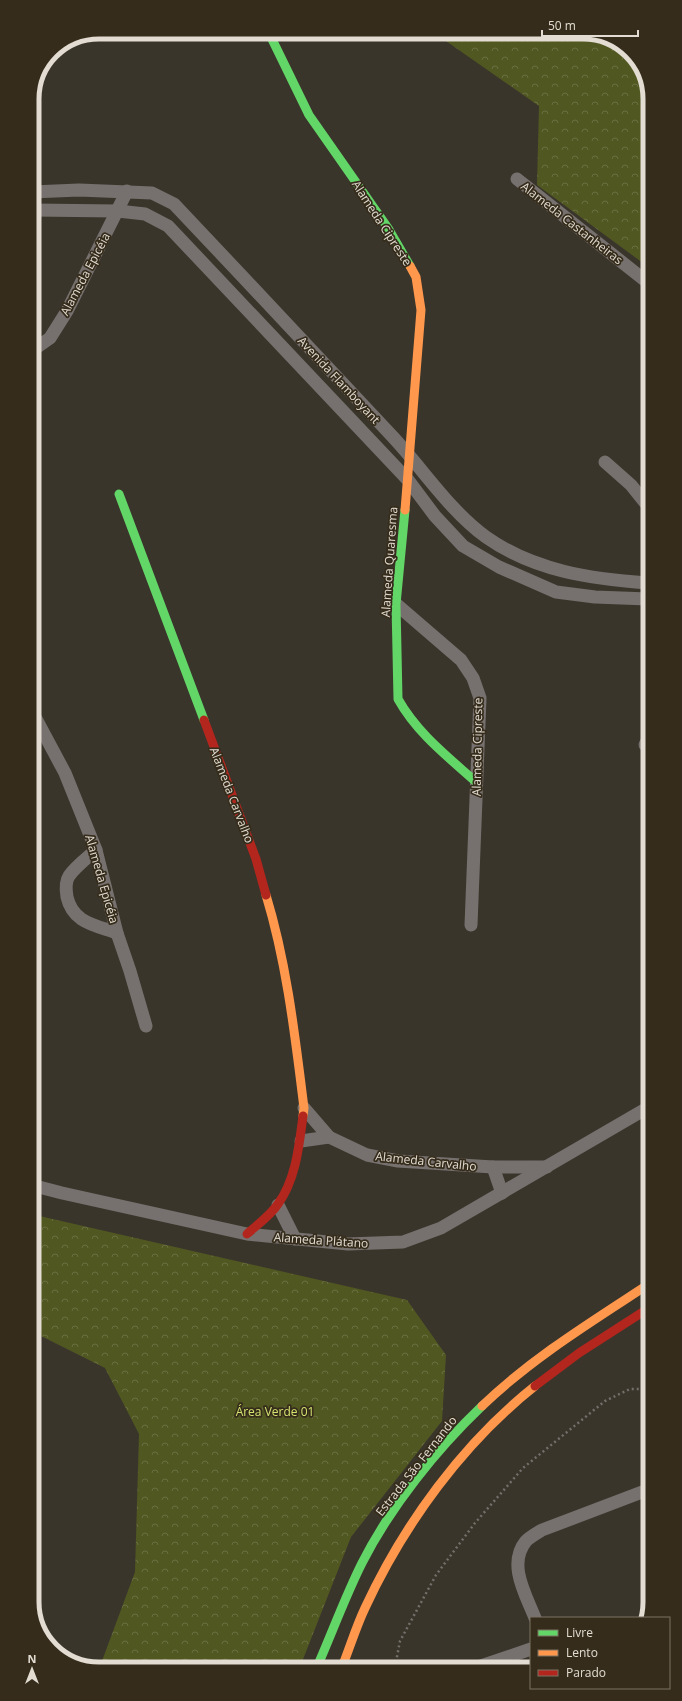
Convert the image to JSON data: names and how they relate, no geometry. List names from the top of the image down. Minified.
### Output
{"streets":{"street":["Alameda Cipreste","Alameda Castanheiras","Alameda Epicéia","Avenida Flamboyant","Alameda Quaresma","Alameda Carvalho","Alameda Plátano","Estrada São Fernando"]},"crossings":[["Alameda Cipreste","Avenida Flamboyant"],["Alameda Cipreste","Alameda Quaresma"],["Alameda Epicéia","Avenida Flamboyant"],["Avenida Flamboyant","Alameda Quaresma"],["Alameda Carvalho","Alameda Plátano"]],"parks":["Área Verde 01"],"legend":["Livre","Lento","Parado"],"scale_bar":"50 m","north":"top"}
